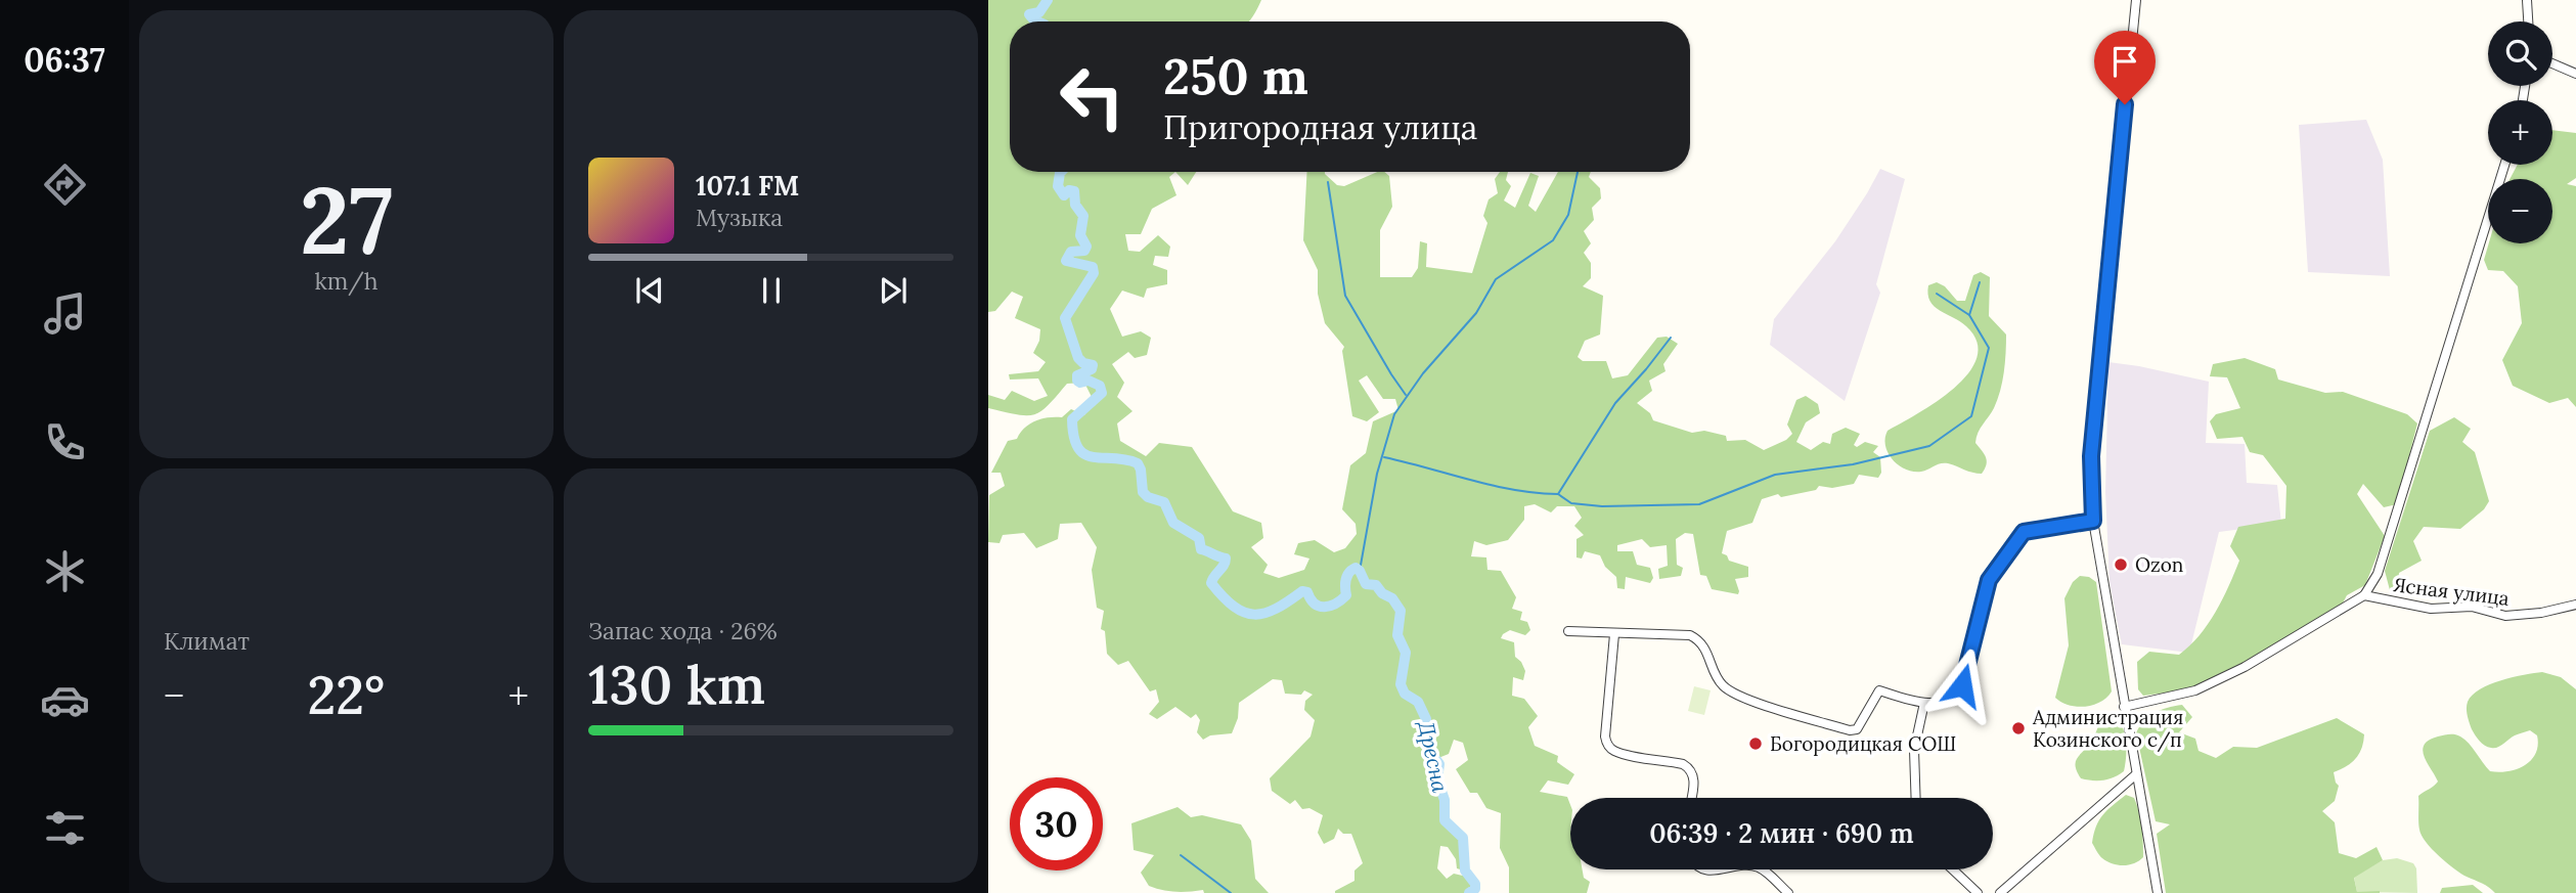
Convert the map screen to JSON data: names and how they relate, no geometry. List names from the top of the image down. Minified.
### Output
{"streets":{"street":["Ясная улица"]},"water":["Дресна"],"places":["Ozon","Администрация Козинского с/п","Богородицкая СОШ"],"page":{"tabs":"06:37","tile":[["27","km/h"],"Климат",["Запас хода · 26%","130 km"]],"map_buttons":["+","−"],"turn":["250 m","Пригородная улица"],"song":["107.1 FM","Музыка"],"heat":["−","22°","+"],"limit":"30","trip":"06:39 · 2 мин · 690 m"}}
